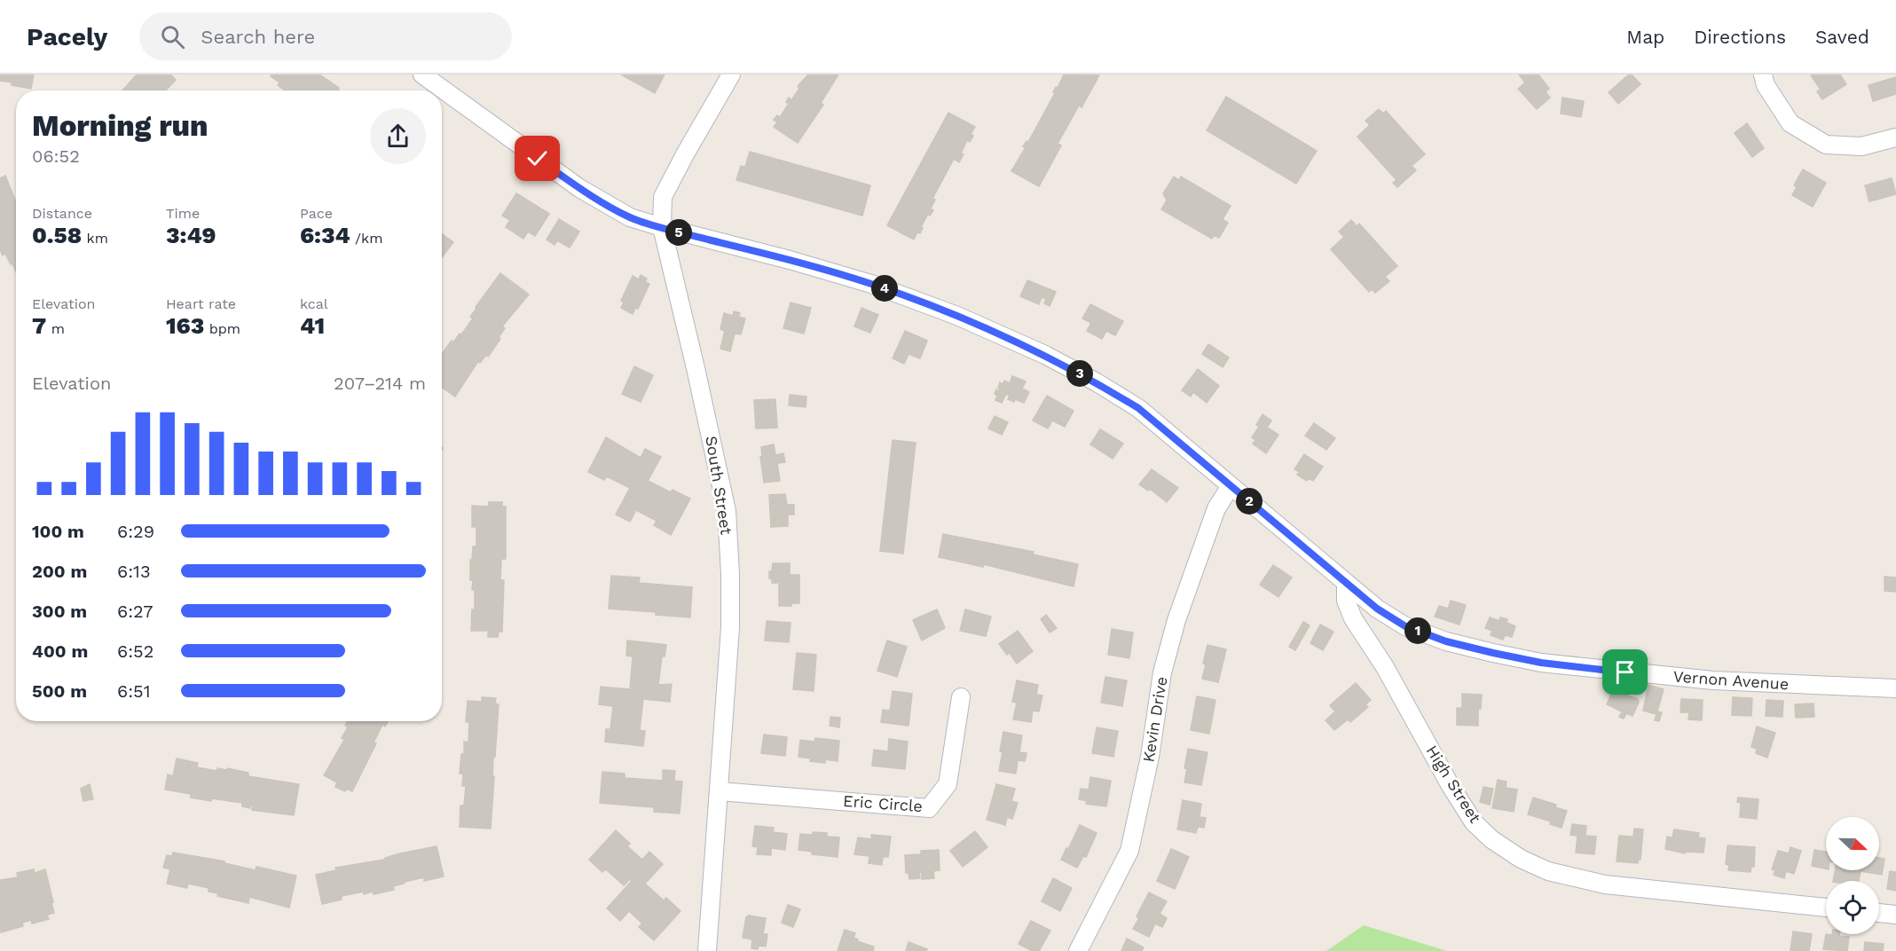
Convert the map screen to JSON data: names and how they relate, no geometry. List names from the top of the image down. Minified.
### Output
{"streets":{"street":["South Street","Vernon Avenue","Kevin Drive","High Street","Eric Circle"]},"crossings":[["South Street","Vernon Avenue"],["South Street","Eric Circle"],["Vernon Avenue","Kevin Drive"],["Vernon Avenue","High Street"]],"north":"right","page":{"header":"Pacely","search":"Search here","nav":["Map","Directions","Saved"],"heading":["Morning run","06:52"],"stats":[["Distance","0.58 km"],["Time","3:49"],["Pace","6:34 /km"],["Elevation","7 m"],["Heart rate","163 bpm"],["kcal","41"]],"pins":["5","4","3","2","1"],"chart":["Elevation","207–214 m"],"list":[{"name":"100 m","note":"6:29"},{"name":"200 m","note":"6:13"},{"name":"300 m","note":"6:27"},{"name":"400 m","note":"6:52"},{"name":"500 m","note":"6:51"}]}}
